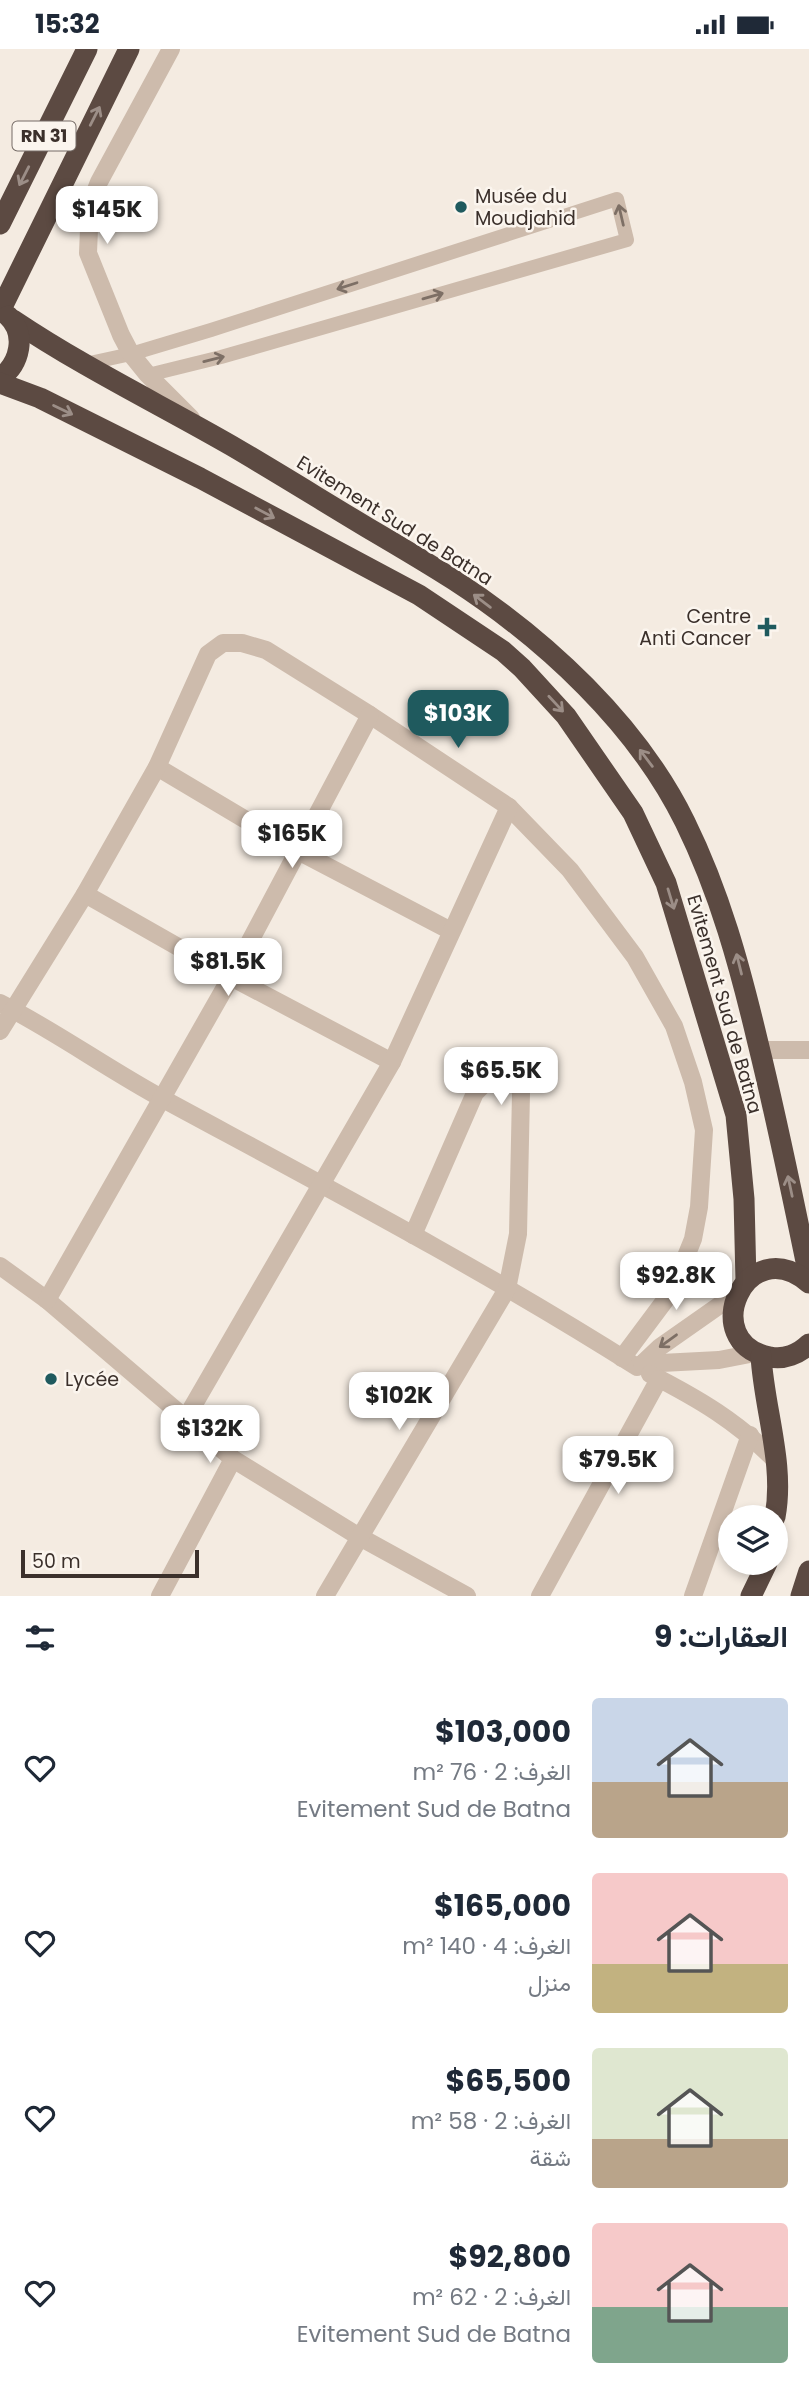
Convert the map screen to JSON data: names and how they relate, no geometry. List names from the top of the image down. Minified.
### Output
{"streets":{"highway":["RN 31","Evitement Sud de Batna"]},"crossings":[["RN 31","Evitement Sud de Batna"]],"places":{"other":["Musée du Moudjahid","Lycée"],"health":["Centre Anti Cancer"]},"scale_bar":"50 m","page":{"status":"15:32","price":["$145K","$103K","$165K","$81.5K","$65.5K","$92.8K","$102K","$132K","$79.5K"],"scale":"50 m","heading":"العقارات: 9","list":[{"name":"$103,000","note":"الغرف: 2 · 76 m² · Evitement Sud de Batna"},{"name":"$165,000","note":"الغرف: 4 · 140 m² · منزل"},{"name":"$65,500","note":"الغرف: 2 · 58 m² · شقة"},{"name":"$92,800","note":"الغرف: 2 · 62 m² · Evitement Sud de Batna"}]}}
